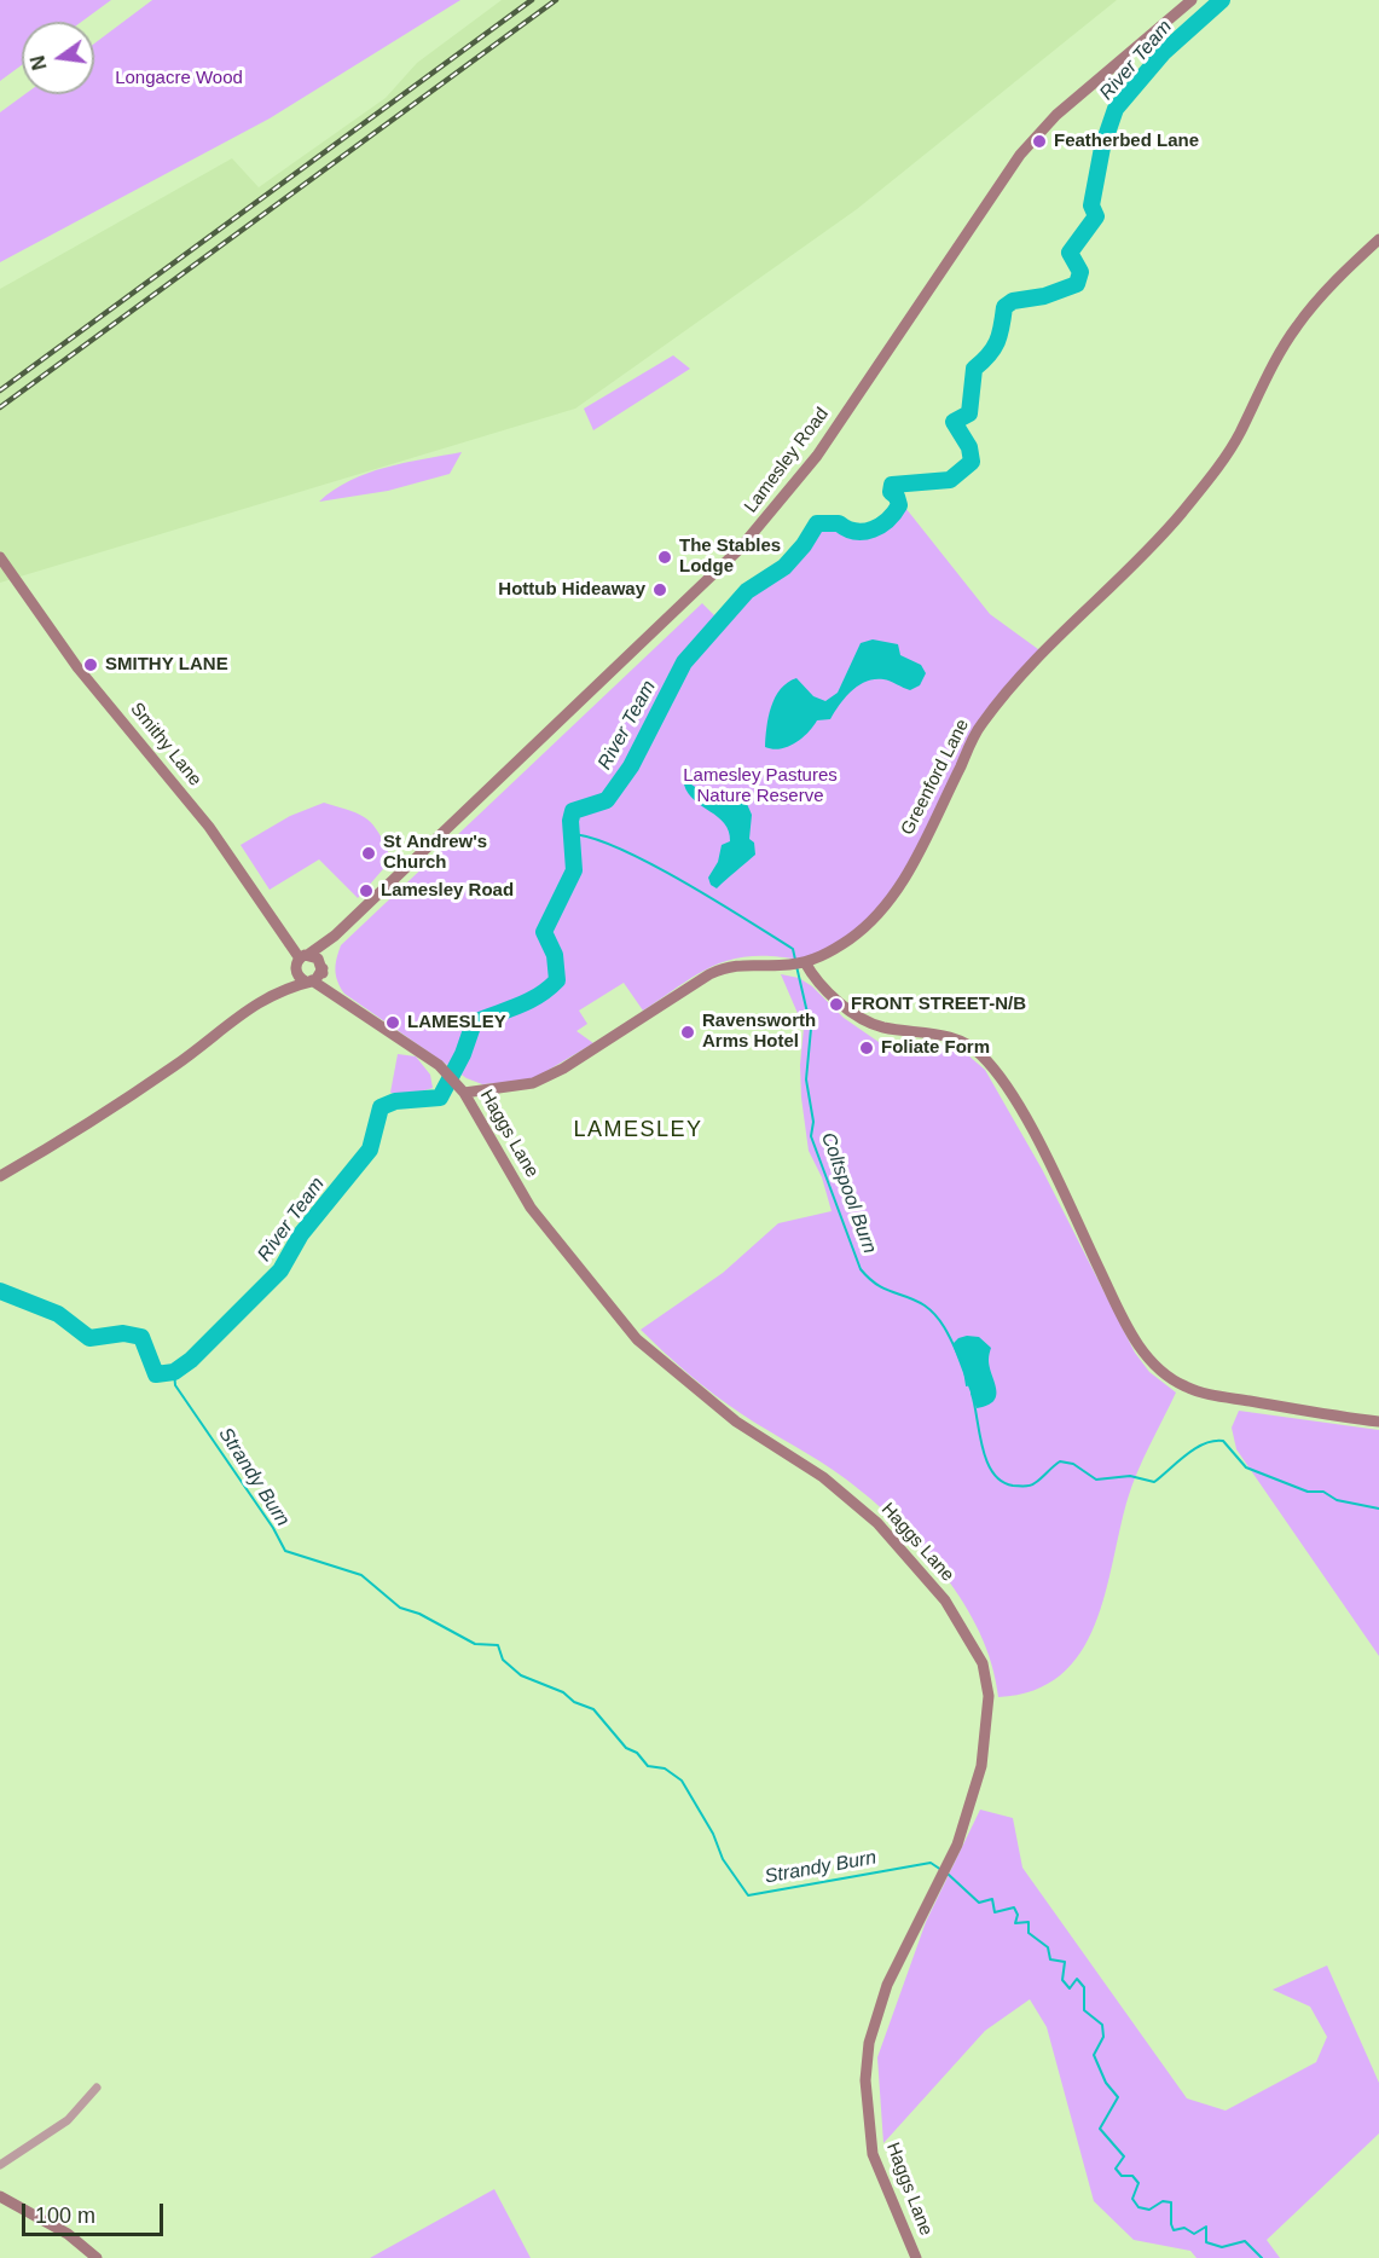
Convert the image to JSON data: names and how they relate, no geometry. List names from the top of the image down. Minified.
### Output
{"streets":{"street":["Lamesley Road","Smithy Lane","Greenford Lane","Haggs Lane"]},"crossings":[["Lamesley Road","Smithy Lane"],["Lamesley Road","Haggs Lane"],["Smithy Lane","Haggs Lane"],["Greenford Lane","Haggs Lane"]],"districts":["LAMESLEY"],"water":["River Team","Coltspool Burn","Strandy Burn"],"parks":["Longacre Wood","Lamesley Pastures Nature Reserve"],"places":["Featherbed Lane","The Stables Lodge","Hottub Hideaway","SMITHY LANE","St Andrew's Church","Lamesley Road","FRONT STREET-N/B","LAMESLEY","Ravensworth Arms Hotel","Foliate Form"],"scale_bar":"100 m","north":"left"}
